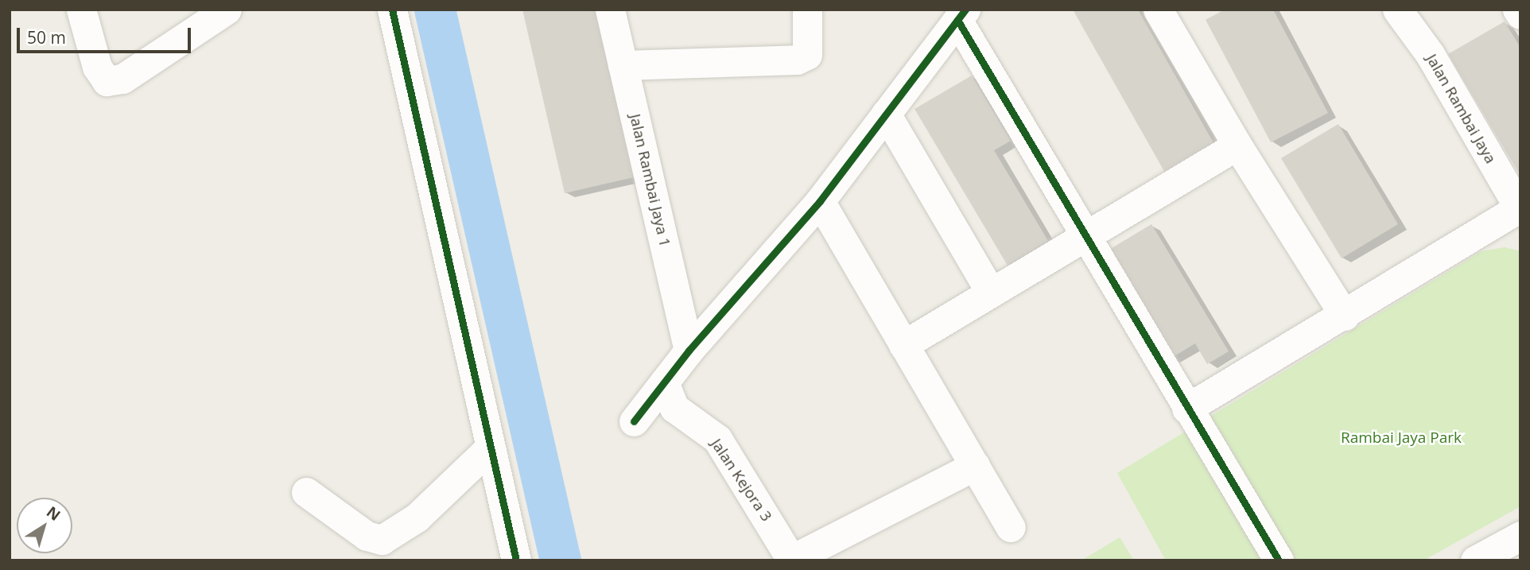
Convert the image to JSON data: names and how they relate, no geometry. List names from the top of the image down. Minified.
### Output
{"streets":{"street":["Jalan Rambai Jaya","Jalan Rambai Jaya 1","Jalan Kejora 3"]},"parks":["Rambai Jaya Park"],"scale_bar":"50 m","north":"top right"}
